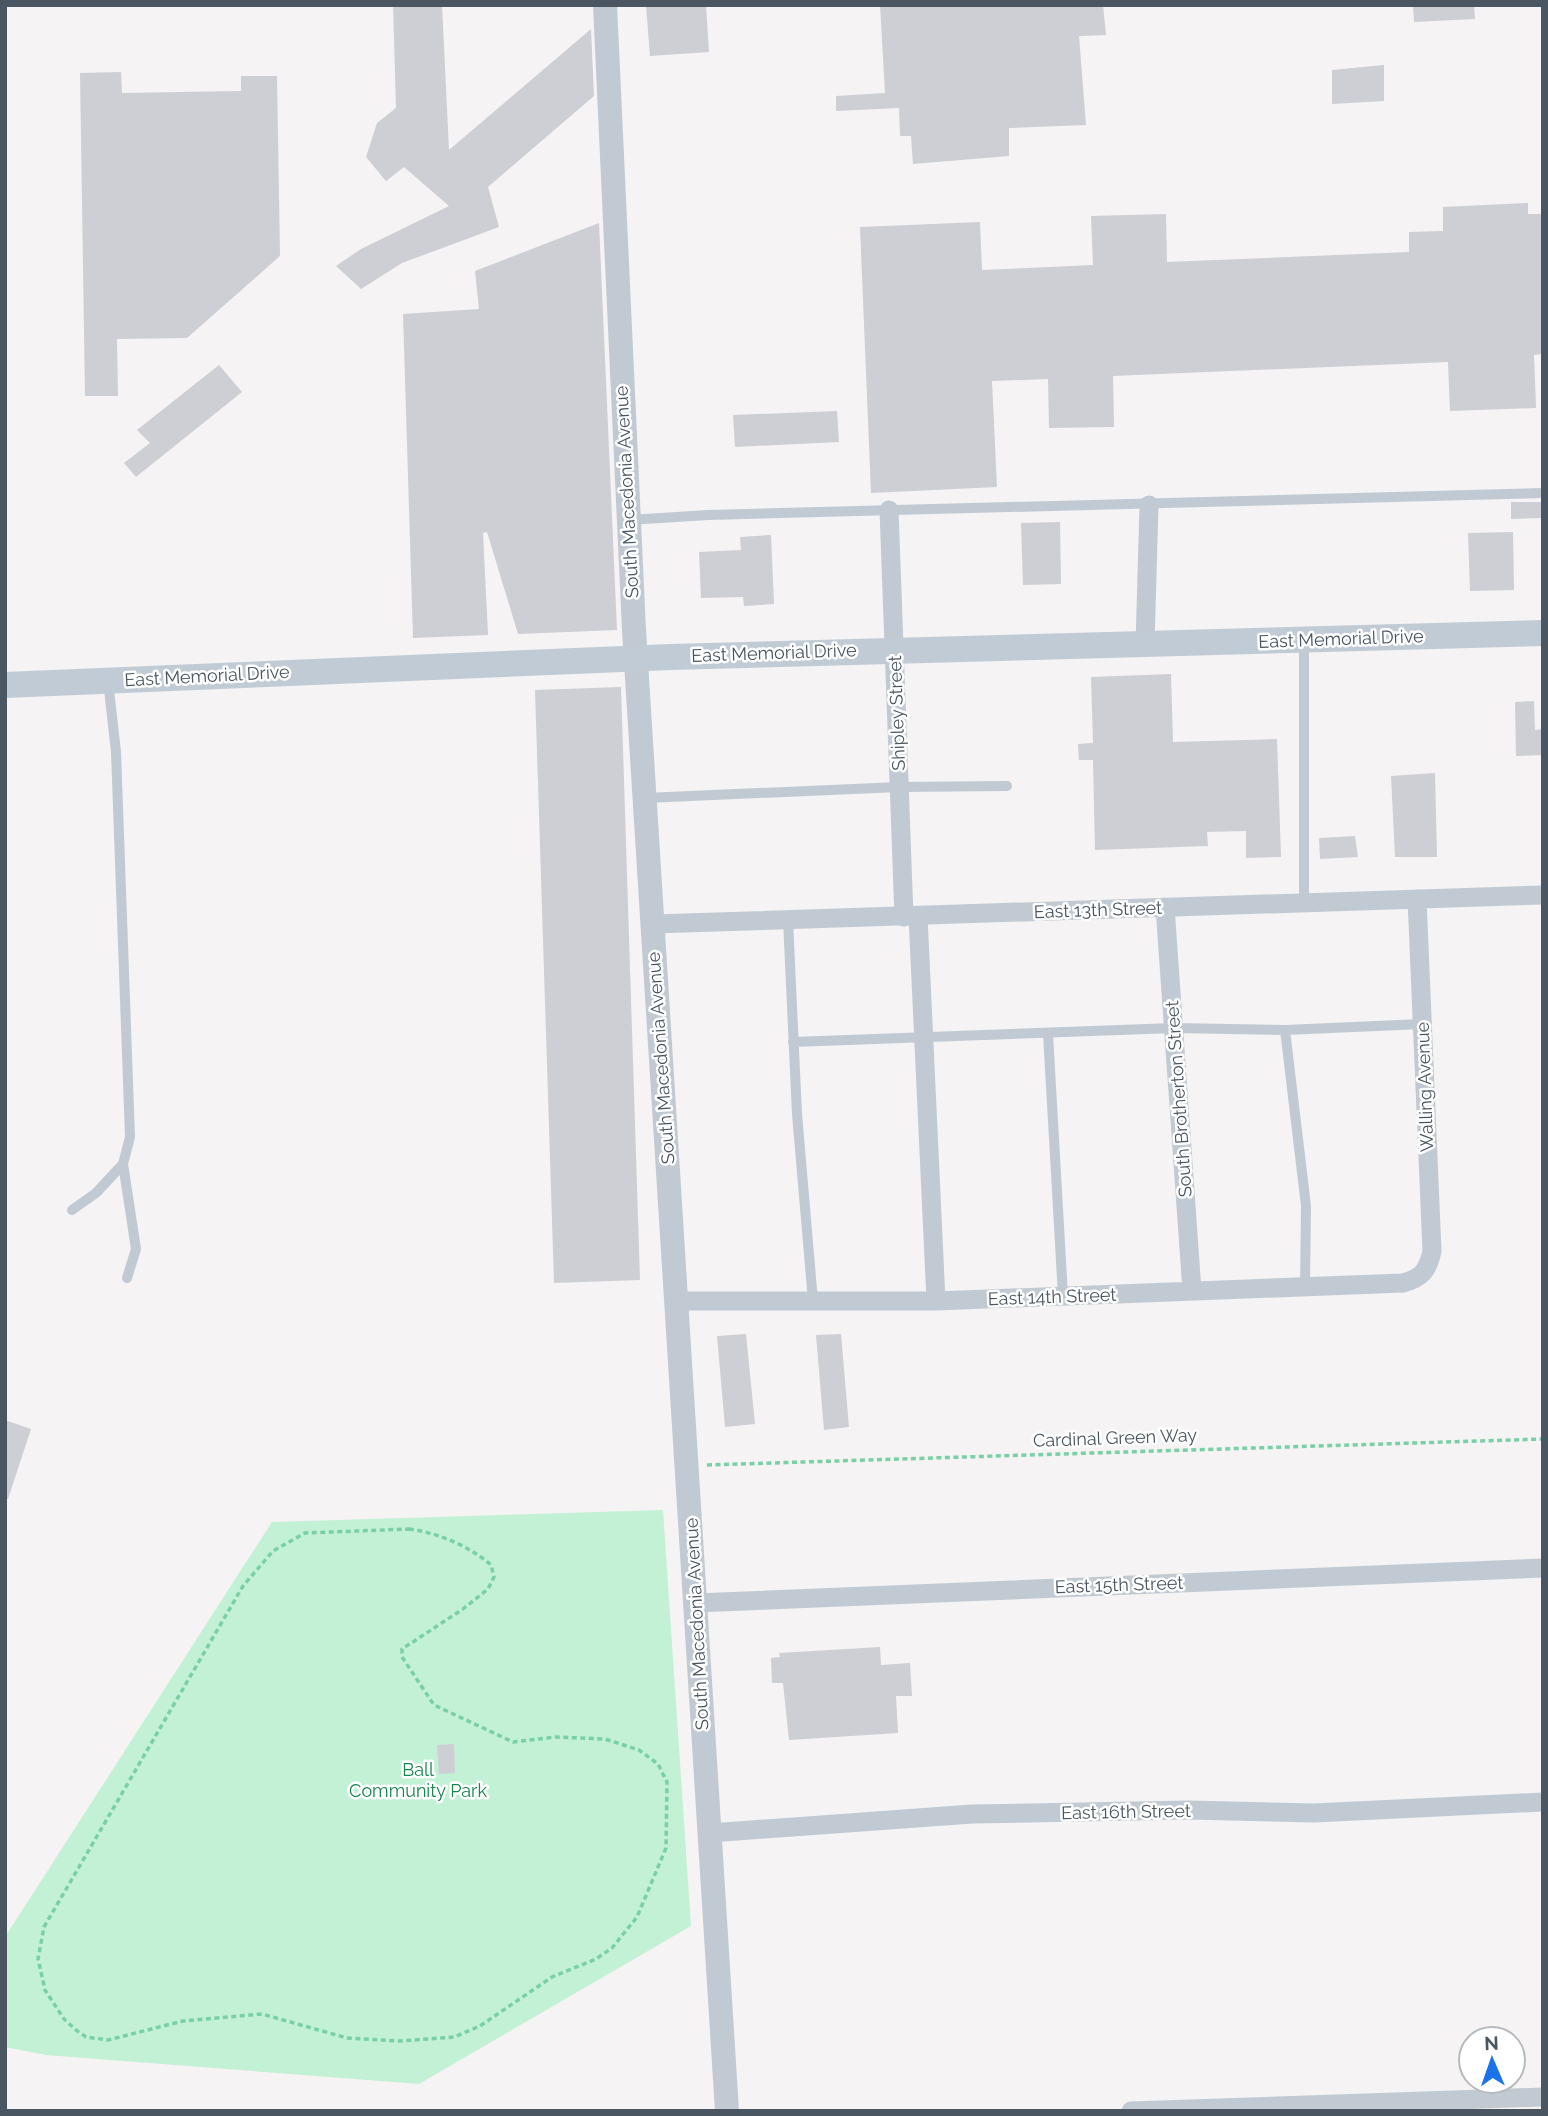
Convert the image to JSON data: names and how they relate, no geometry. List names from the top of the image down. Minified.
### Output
{"streets":{"main road":["East Memorial Drive"],"street":["South Macedonia Avenue","Shipley Street","East 13th Street","Walling Avenue","South Brotherton Street","East 14th Street","East 15th Street","East 16th Street"],"path":["Cardinal Green Way"]},"crossings":[["South Macedonia Avenue","East Memorial Drive"],["South Macedonia Avenue","East 13th Street"],["South Macedonia Avenue","East 14th Street"],["South Macedonia Avenue","Cardinal Green Way"],["South Macedonia Avenue","East 15th Street"],["South Macedonia Avenue","East 16th Street"],["East Memorial Drive","Shipley Street"],["Shipley Street","East 13th Street"],["Shipley Street","East 14th Street"],["East 13th Street","Walling Avenue"],["East 13th Street","South Brotherton Street"],["Walling Avenue","East 14th Street"],["South Brotherton Street","East 14th Street"]],"parks":["Ball Community Park"],"north":"top"}
